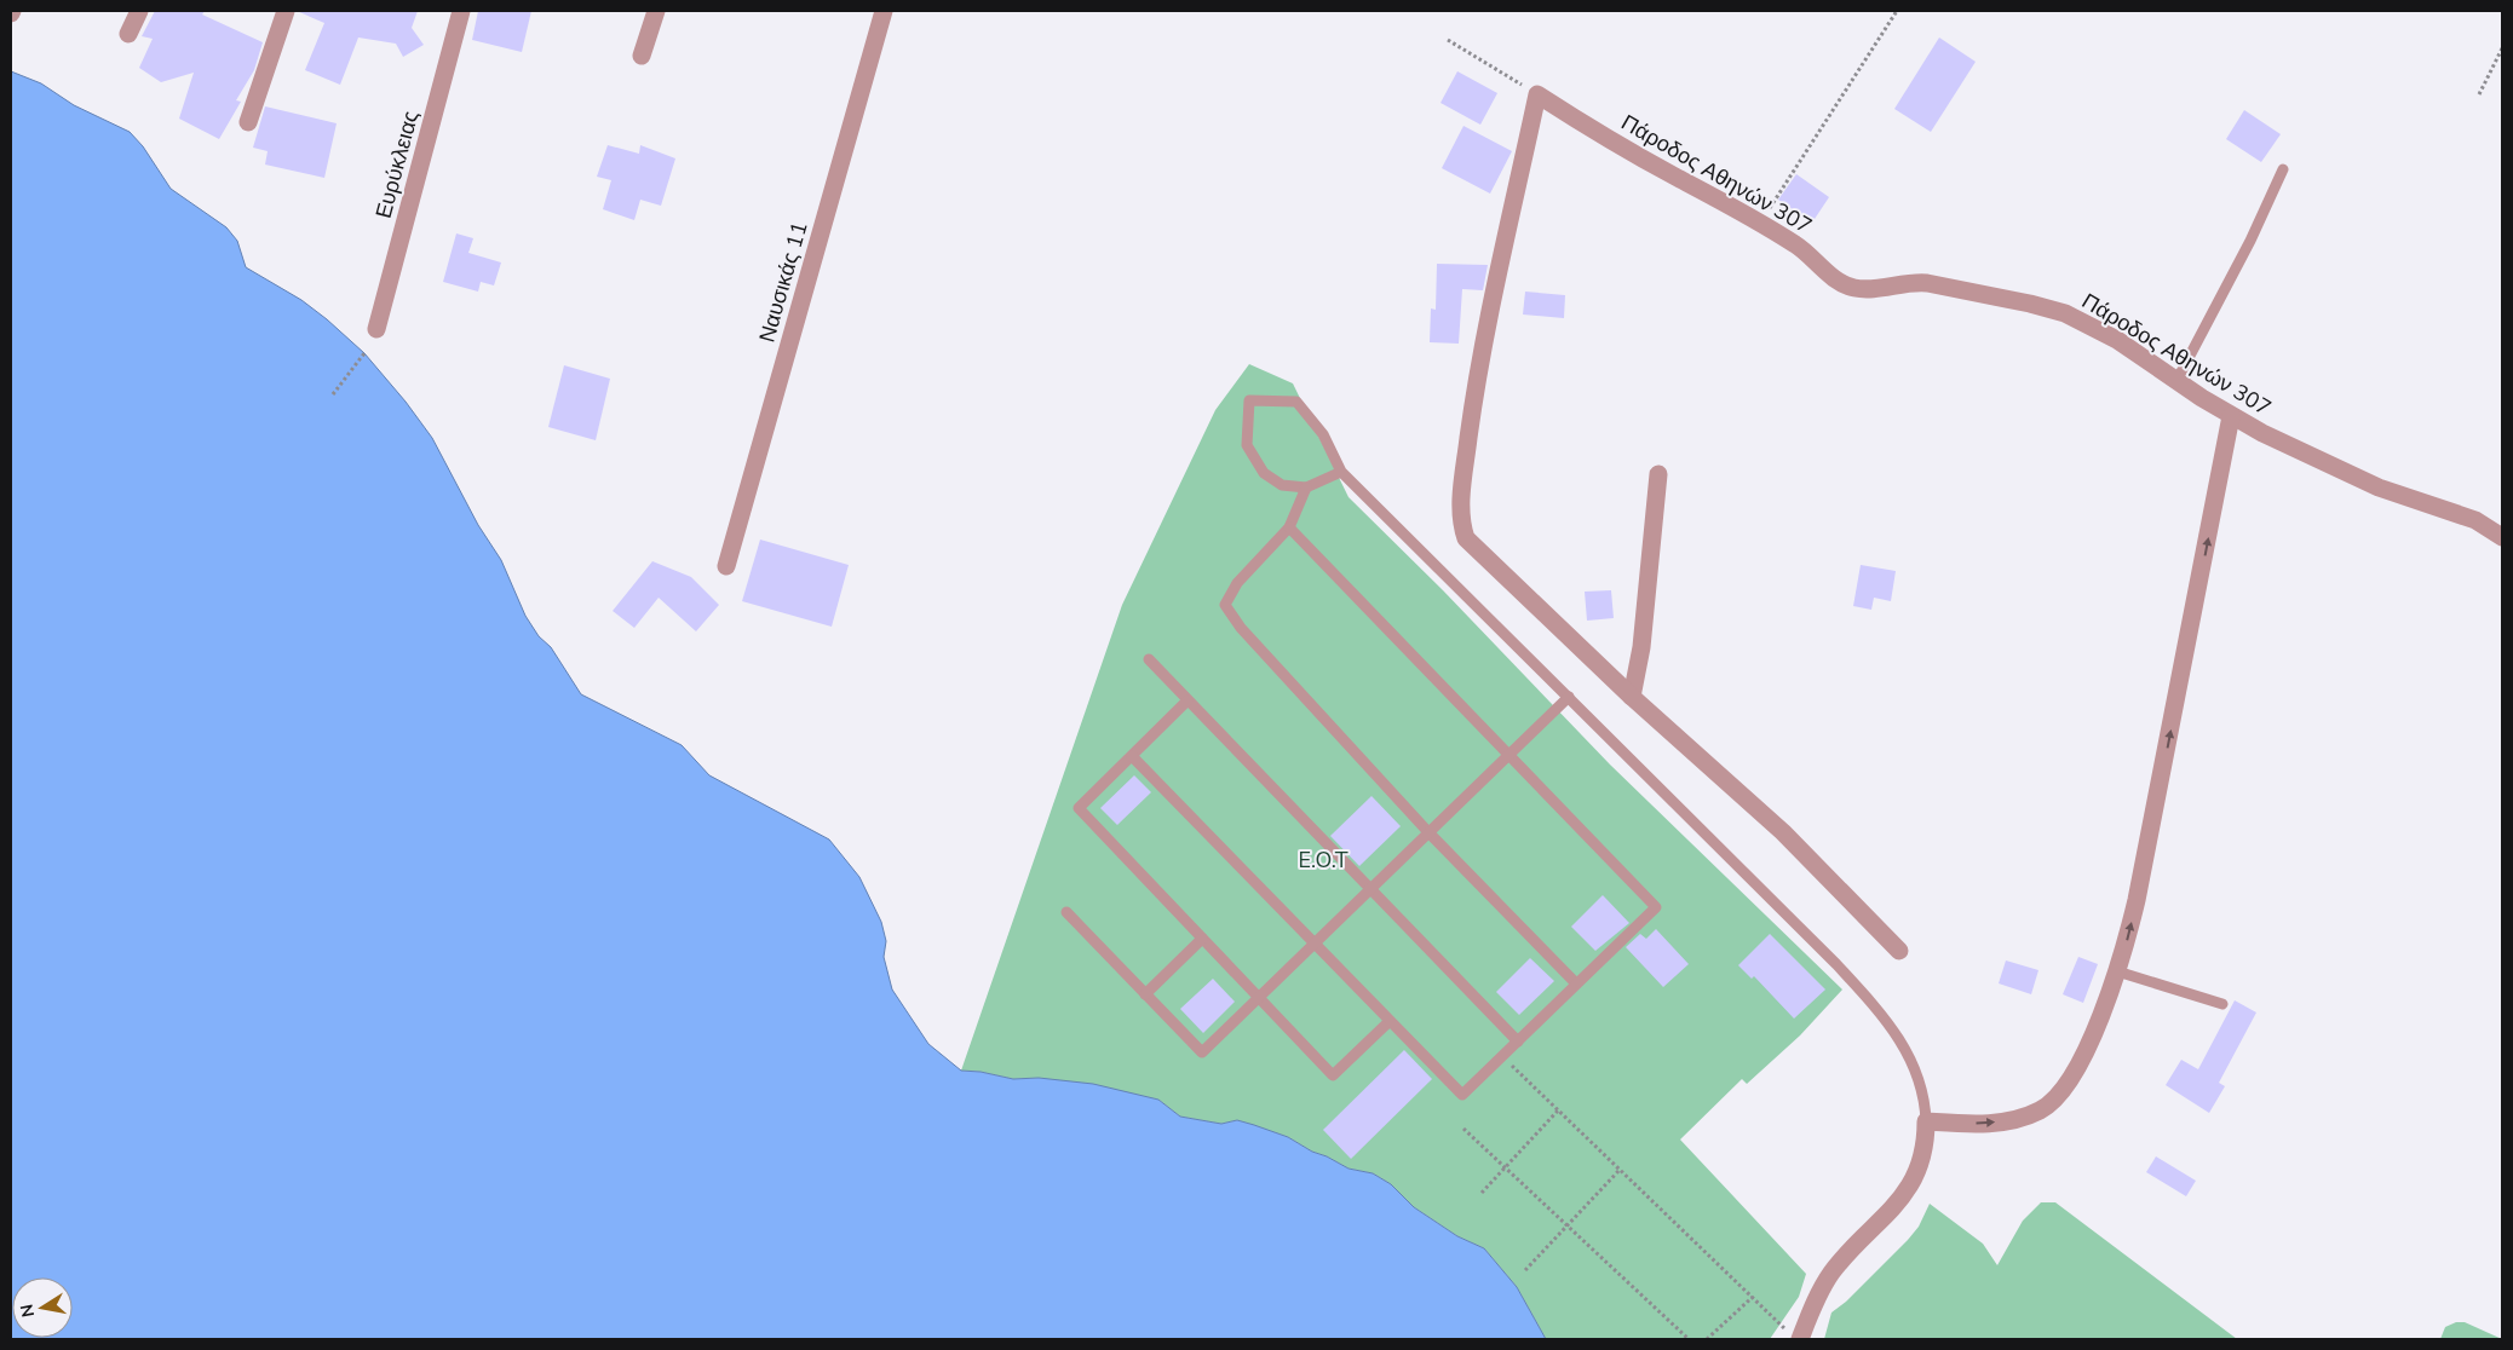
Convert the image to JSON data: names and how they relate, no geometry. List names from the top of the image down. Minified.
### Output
{"streets":{"street":["Ευρύκλειας","Πάροδος Αθηνών 307","Ναυσικάς 11"]},"parks":["E.O.T"],"north":"left"}
